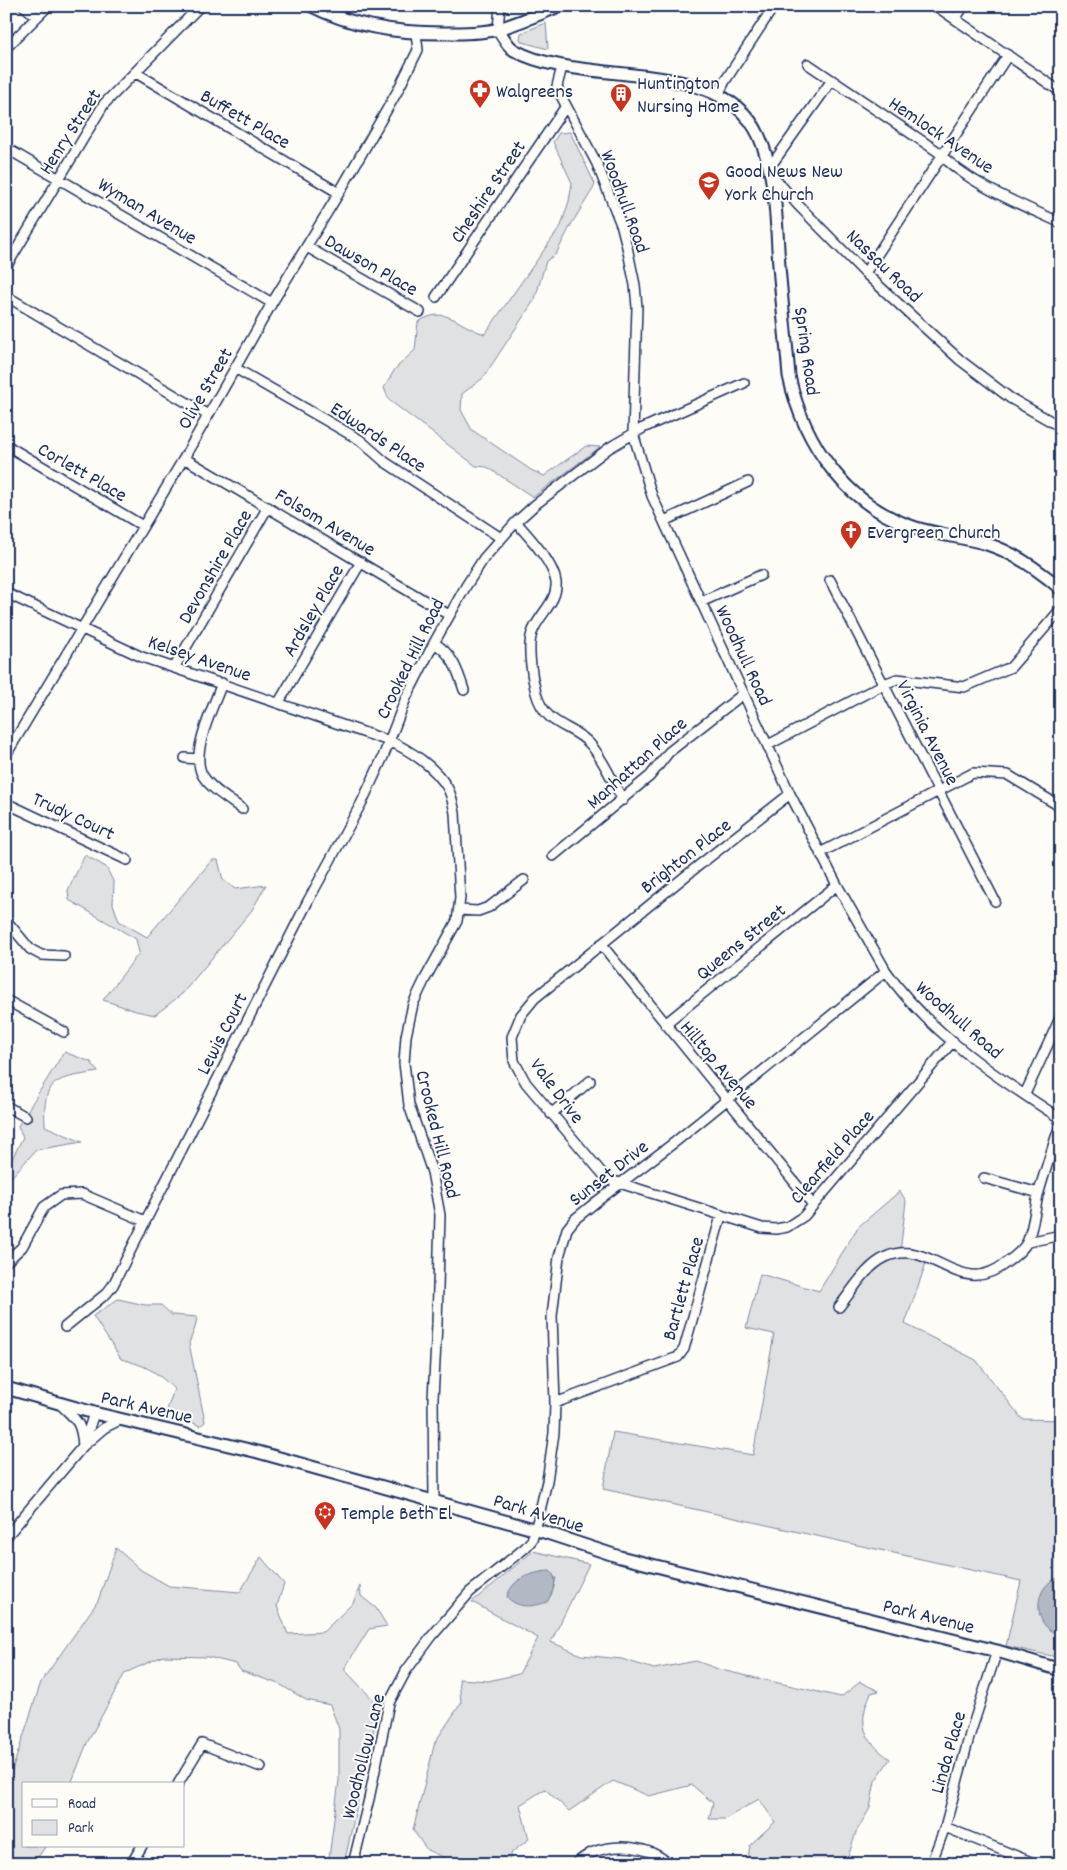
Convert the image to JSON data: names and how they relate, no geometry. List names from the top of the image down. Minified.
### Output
{"streets":{"main road":["Nassau Road","Spring Road","Park Avenue"],"street":["Buffett Place","Henry Street","Hemlock Avenue","Cheshire Street","Woodhull Road","Wyman Avenue","Dawson Place","Olive Street","Edwards Place","Corlett Place","Folsom Avenue","Devonshire Place","Ardsley Place","Kelsey Avenue","Crooked Hill Road","Virginia Avenue","Manhattan Place","Trudy Court","Brighton Place","Queens Street","Lewis Court","Hilltop Avenue","Vale Drive","Clearfield Place","Sunset Drive","Bartlett Place","Linda Place","Woodhollow Lane"]},"crossings":[["Buffett Place","Henry Street"],["Buffett Place","Olive Street"],["Henry Street","Wyman Avenue"],["Cheshire Street","Woodhull Road"],["Woodhull Road","Nassau Road"],["Woodhull Road","Crooked Hill Road"],["Woodhull Road","Manhattan Place"],["Woodhull Road","Brighton Place"],["Woodhull Road","Queens Street"],["Woodhull Road","Clearfield Place"],["Woodhull Road","Sunset Drive"],["Wyman Avenue","Olive Street"],["Dawson Place","Olive Street"],["Nassau Road","Spring Road"],["Olive Street","Edwards Place"],["Olive Street","Corlett Place"],["Olive Street","Folsom Avenue"],["Olive Street","Kelsey Avenue"],["Edwards Place","Crooked Hill Road"],["Folsom Avenue","Devonshire Place"],["Folsom Avenue","Ardsley Place"],["Folsom Avenue","Crooked Hill Road"],["Devonshire Place","Kelsey Avenue"],["Ardsley Place","Kelsey Avenue"],["Kelsey Avenue","Crooked Hill Road"],["Kelsey Avenue","Lewis Court"],["Crooked Hill Road","Lewis Court"],["Crooked Hill Road","Park Avenue"],["Brighton Place","Hilltop Avenue"],["Brighton Place","Vale Drive"],["Queens Street","Hilltop Avenue"],["Hilltop Avenue","Vale Drive"],["Hilltop Avenue","Clearfield Place"],["Hilltop Avenue","Sunset Drive"],["Vale Drive","Clearfield Place"],["Vale Drive","Sunset Drive"],["Clearfield Place","Sunset Drive"],["Clearfield Place","Bartlett Place"],["Sunset Drive","Bartlett Place"],["Sunset Drive","Park Avenue"],["Sunset Drive","Woodhollow Lane"],["Park Avenue","Linda Place"],["Park Avenue","Woodhollow Lane"]],"places":{"pharmacy":["Walgreens"],"building":["Huntington Nursing Home"],"school or university":["Good News New York Church"],"church":["Evergreen Church"],"synagogue":["Temple Beth El"]},"legend":["Road","Park"]}
